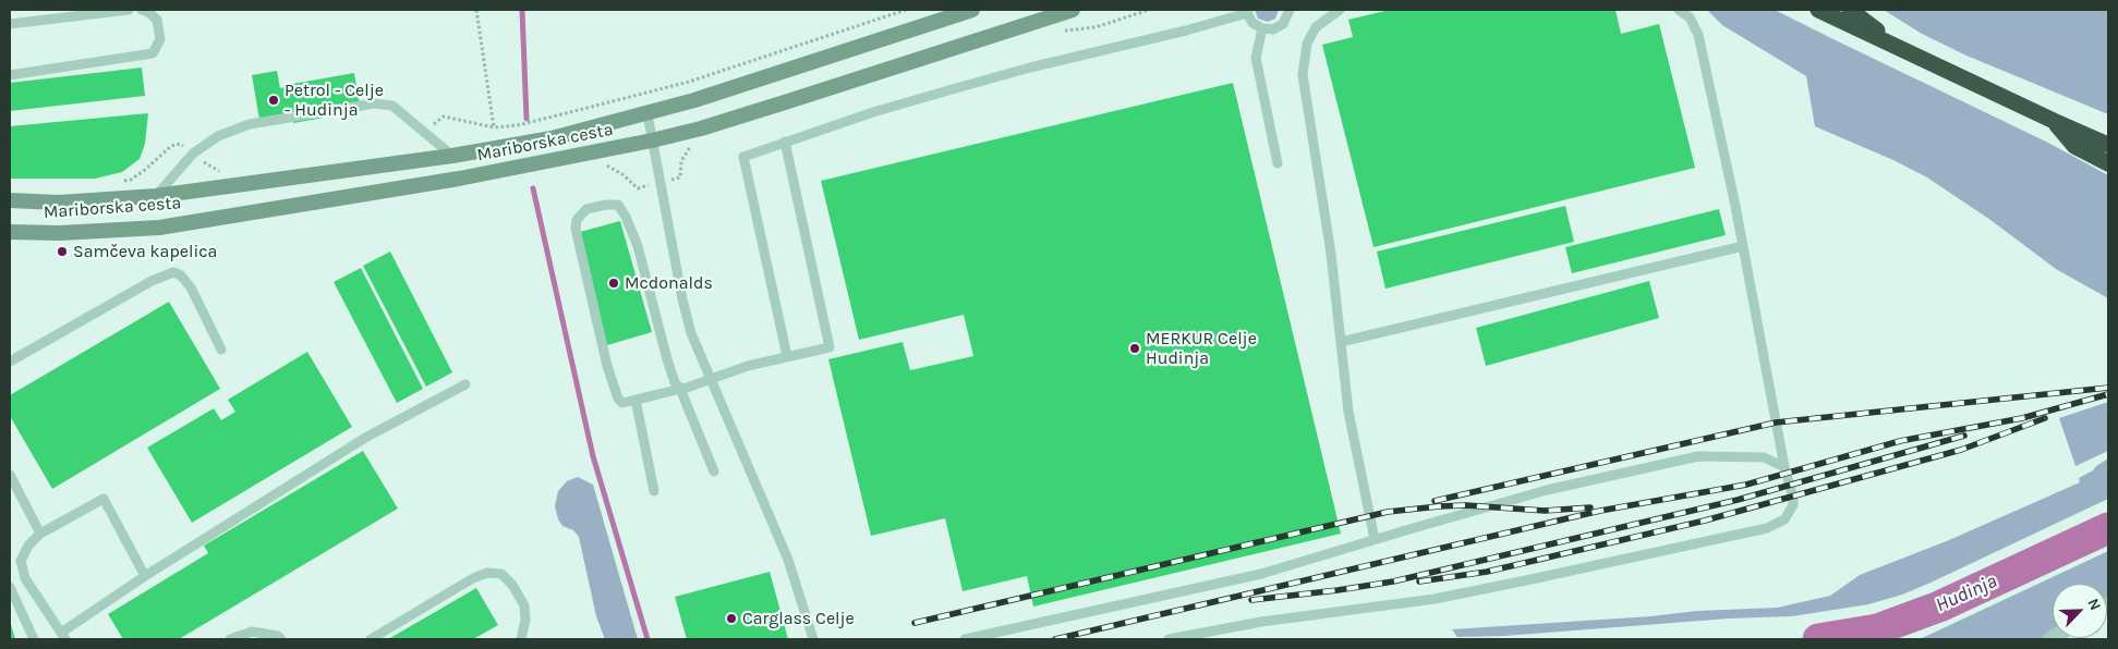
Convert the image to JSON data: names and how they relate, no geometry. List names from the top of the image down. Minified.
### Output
{"streets":{"main road":["Mariborska cesta"]},"water":["Hudinja"],"places":["Petrol - Celje - Hudinja","Samčeva kapelica","Mcdonalds","MERKUR Celje Hudinja","Carglass Celje"],"north":"top right"}
